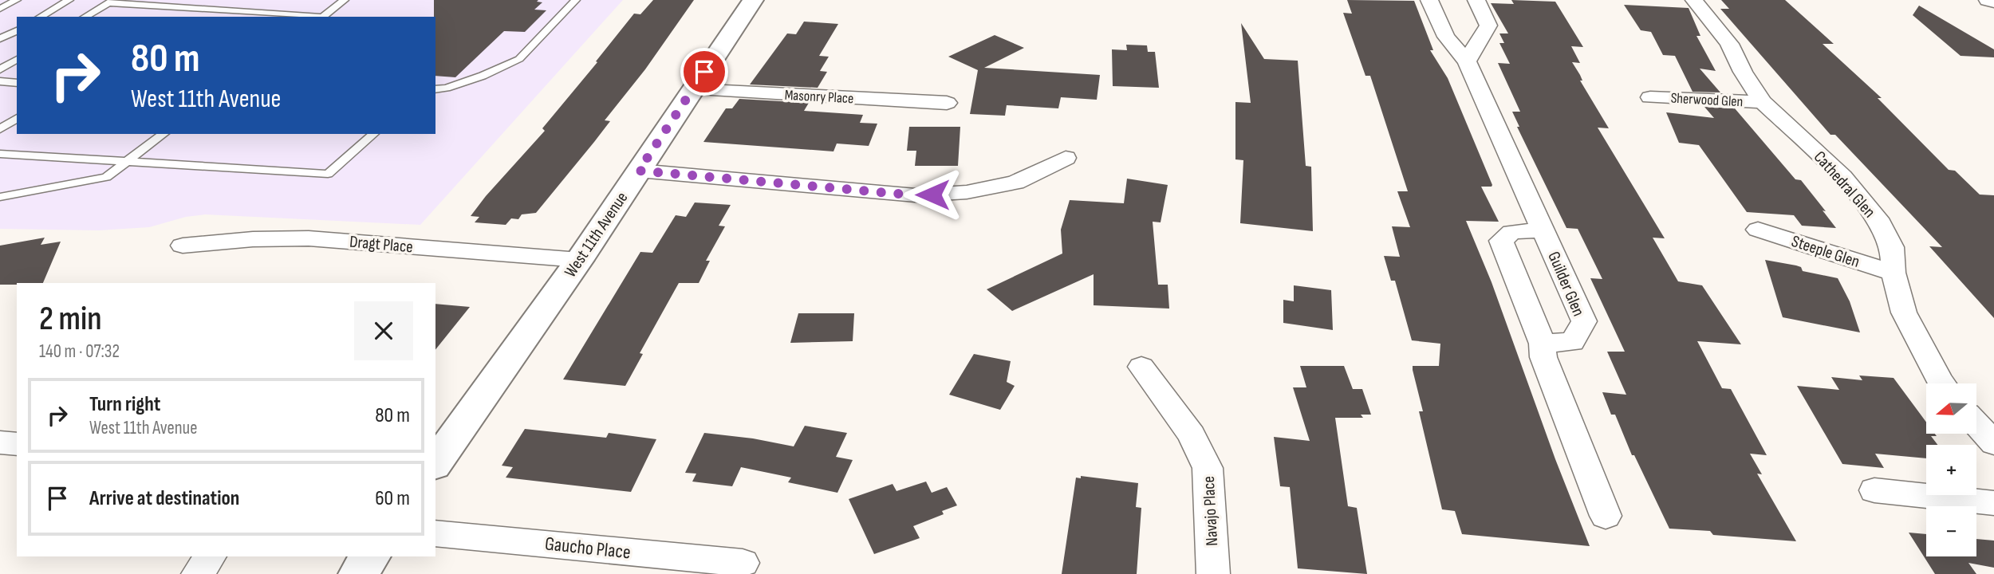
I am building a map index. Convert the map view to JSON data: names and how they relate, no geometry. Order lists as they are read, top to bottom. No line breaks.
{"streets":{"street":["Masonry Place","Sherwood Glen","Cathedral Glen","West 11th Avenue","Dragt Place","Steeple Glen","Guilder Glen","Navajo Place","Gaucho Place"]},"crossings":[["Masonry Place","West 11th Avenue"],["Sherwood Glen","Cathedral Glen"],["Cathedral Glen","Steeple Glen"],["West 11th Avenue","Dragt Place"]],"north":"left","page":{"turn":["80 m","West 11th Avenue"],"heading":["2 min","140 m · 07:32"],"list":[{"name":"Turn right","note":"West 11th Avenue","value":"80 m"},{"name":"Arrive at destination","value":"60 m"}],"map_buttons":["+","−"]}}
